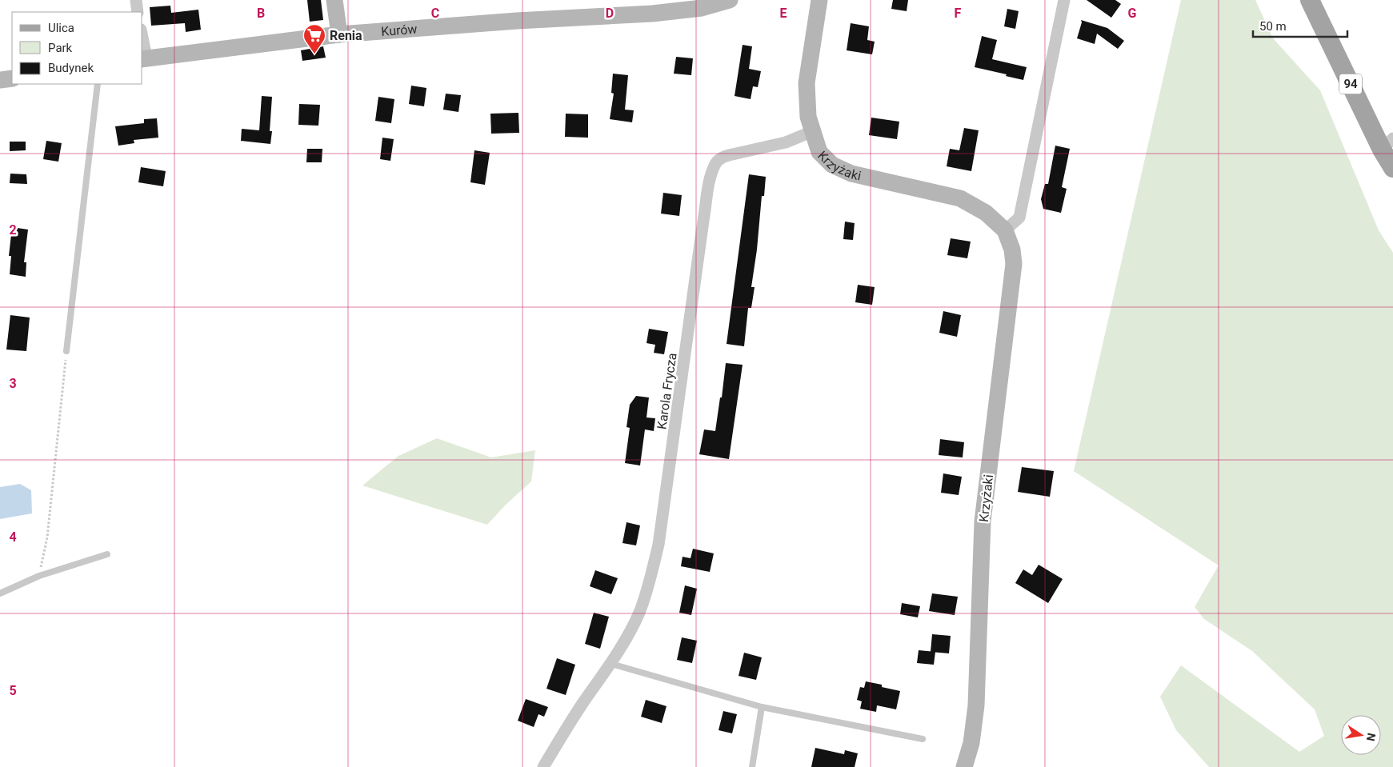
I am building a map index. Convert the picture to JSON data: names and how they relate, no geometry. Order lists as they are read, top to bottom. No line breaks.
{"streets":{"main road":["94"],"street":["Kurów","Krzyżaki","Karola Frycza"]},"crossings":[["Krzyżaki","Karola Frycza"]],"places":{"supermarket":["Renia"]},"legend":["Ulica","Park","Budynek"],"scale_bar":"50 m","north":"right","grid":{"columns":["B","C","D","E","F","G"],"rows":["2","3","4","5"]}}
